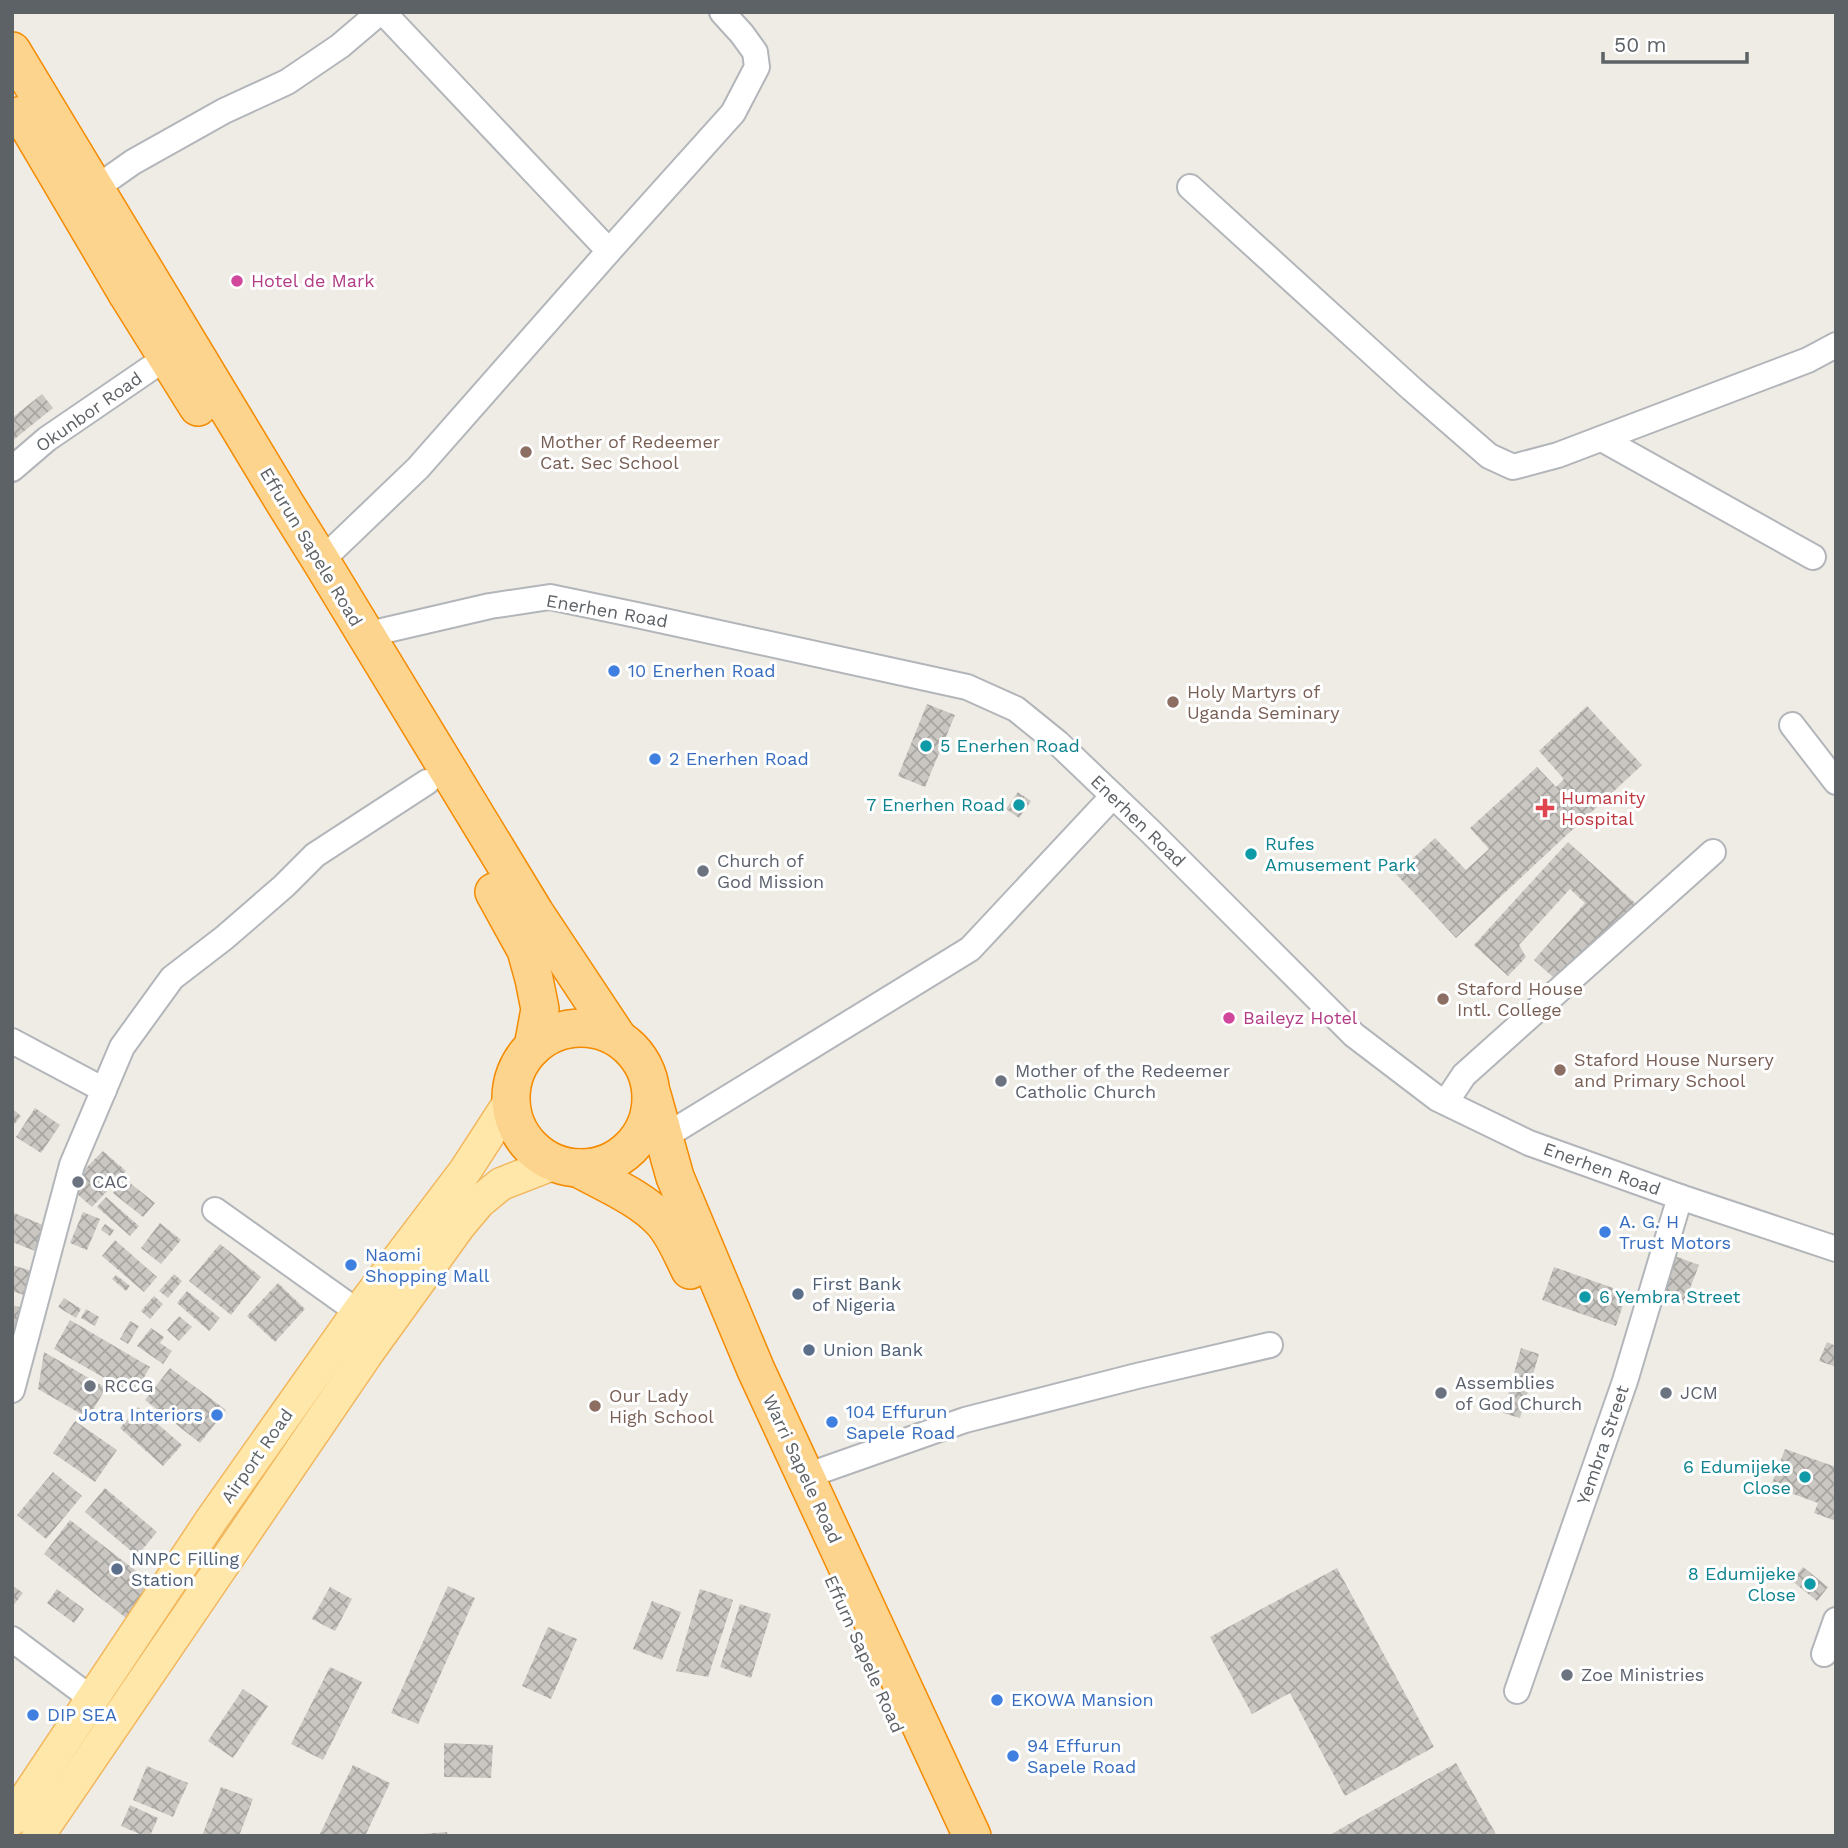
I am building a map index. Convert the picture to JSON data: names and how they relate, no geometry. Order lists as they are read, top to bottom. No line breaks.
{"streets":{"highway":["Effurun Sapele Road","Warri Sapele Road","Effurn Sapele Road"],"main road":["Airport Road"],"street":["Okunbor Road","Enerhen Road","Yembra Street"]},"crossings":[["Okunbor Road","Effurun Sapele Road"],["Effurun Sapele Road","Enerhen Road"],["Effurun Sapele Road","Airport Road"],["Effurun Sapele Road","Warri Sapele Road"],["Effurun Sapele Road","Effurn Sapele Road"],["Enerhen Road","Yembra Street"],["Airport Road","Warri Sapele Road"],["Airport Road","Effurn Sapele Road"],["Warri Sapele Road","Effurn Sapele Road"]],"places":{"other":["Hotel de Mark","Mother of Redeemer Cat. Sec School","10 Enerhen Road","Holy Martyrs of Uganda Seminary","5 Enerhen Road","2 Enerhen Road","7 Enerhen Road","Rufes Amusement Park","Church of God Mission","Staford House Intl. College","Baileyz Hotel","Staford House Nursery and Primary School","Mother of the Redeemer Catholic Church","CAC","A. G. H Trust Motors","Naomi Shopping Mall","First Bank of Nigeria","6 Yembra Street","Union Bank","RCCG","Assemblies of God Church","JCM","Our Lady High School","Jotra Interiors","104 Effurun Sapele Road","6 Edumijeke Close","NNPC Filling Station","8 Edumijeke Close","Zoe Ministries","EKOWA Mansion","DIP SEA","94 Effurun Sapele Road"],"health":["Humanity Hospital"]},"scale_bar":"50 m"}
